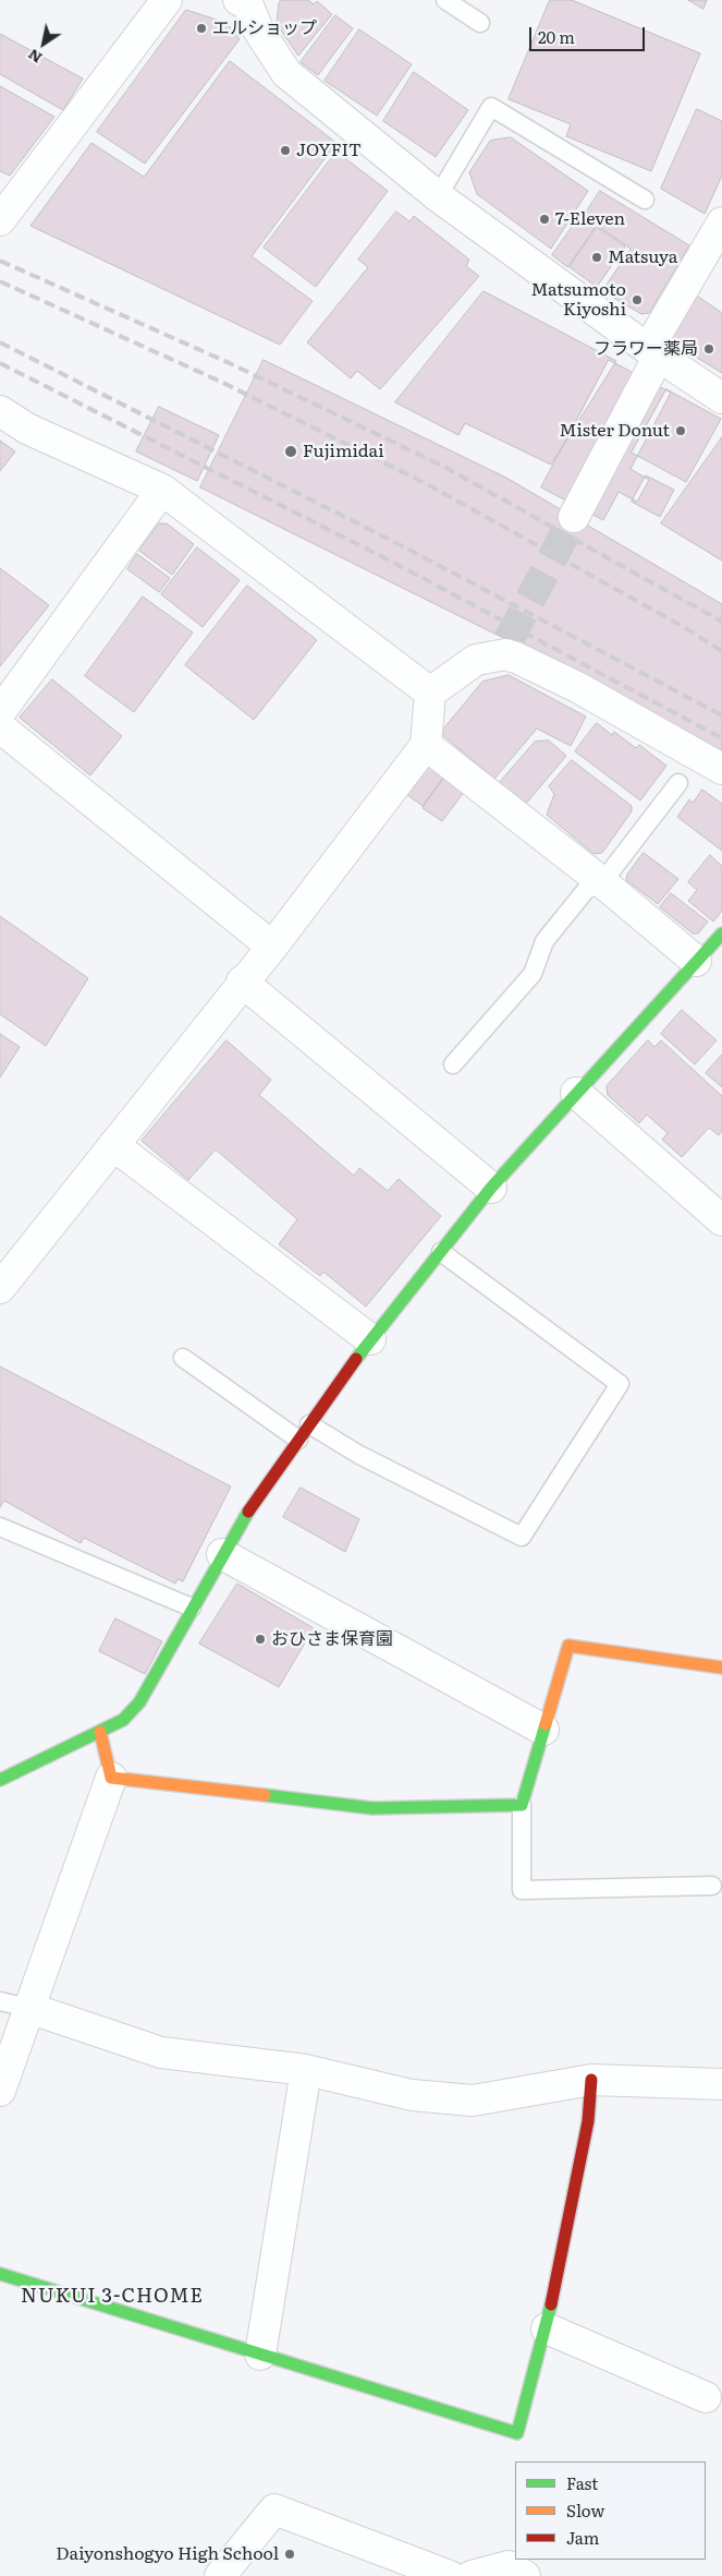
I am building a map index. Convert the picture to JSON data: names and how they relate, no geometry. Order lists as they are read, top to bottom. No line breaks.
{"districts":["NUKUI 3-CHOME"],"places":["エルショップ","JOYFIT","7-Eleven","Matsuya","Matsumoto Kiyoshi","フラワー薬局","Mister Donut","Fujimidai","おひさま保育園","Daiyonshogyo High School"],"legend":["Fast","Slow","Jam"],"scale_bar":"20 m","north":"bottom left"}
